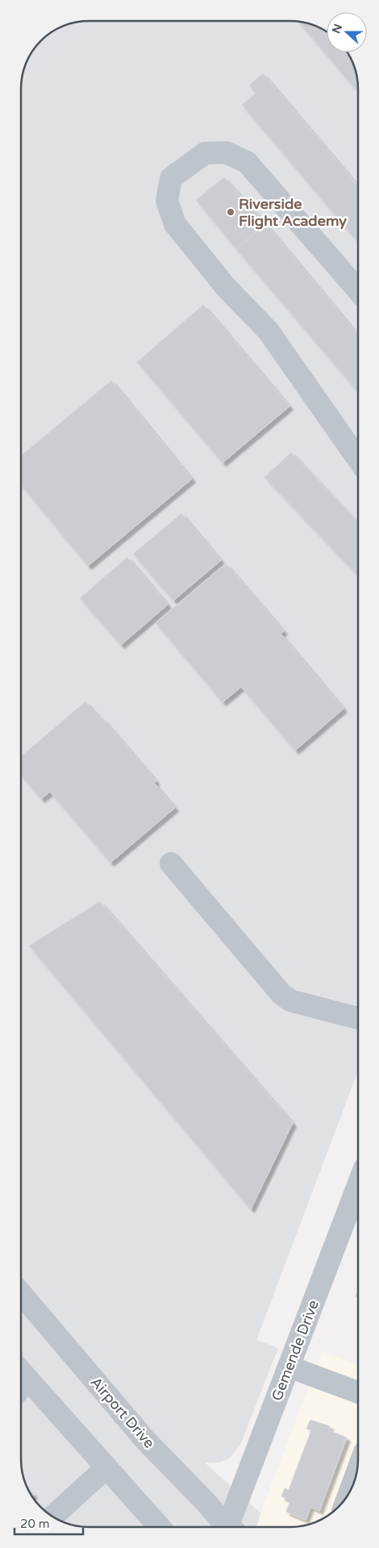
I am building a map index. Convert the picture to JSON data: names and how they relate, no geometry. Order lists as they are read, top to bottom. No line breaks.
{"streets":{"street":["Gemende Drive","Airport Drive"]},"places":["Riverside Flight Academy"],"scale_bar":"20 m","north":"left"}
